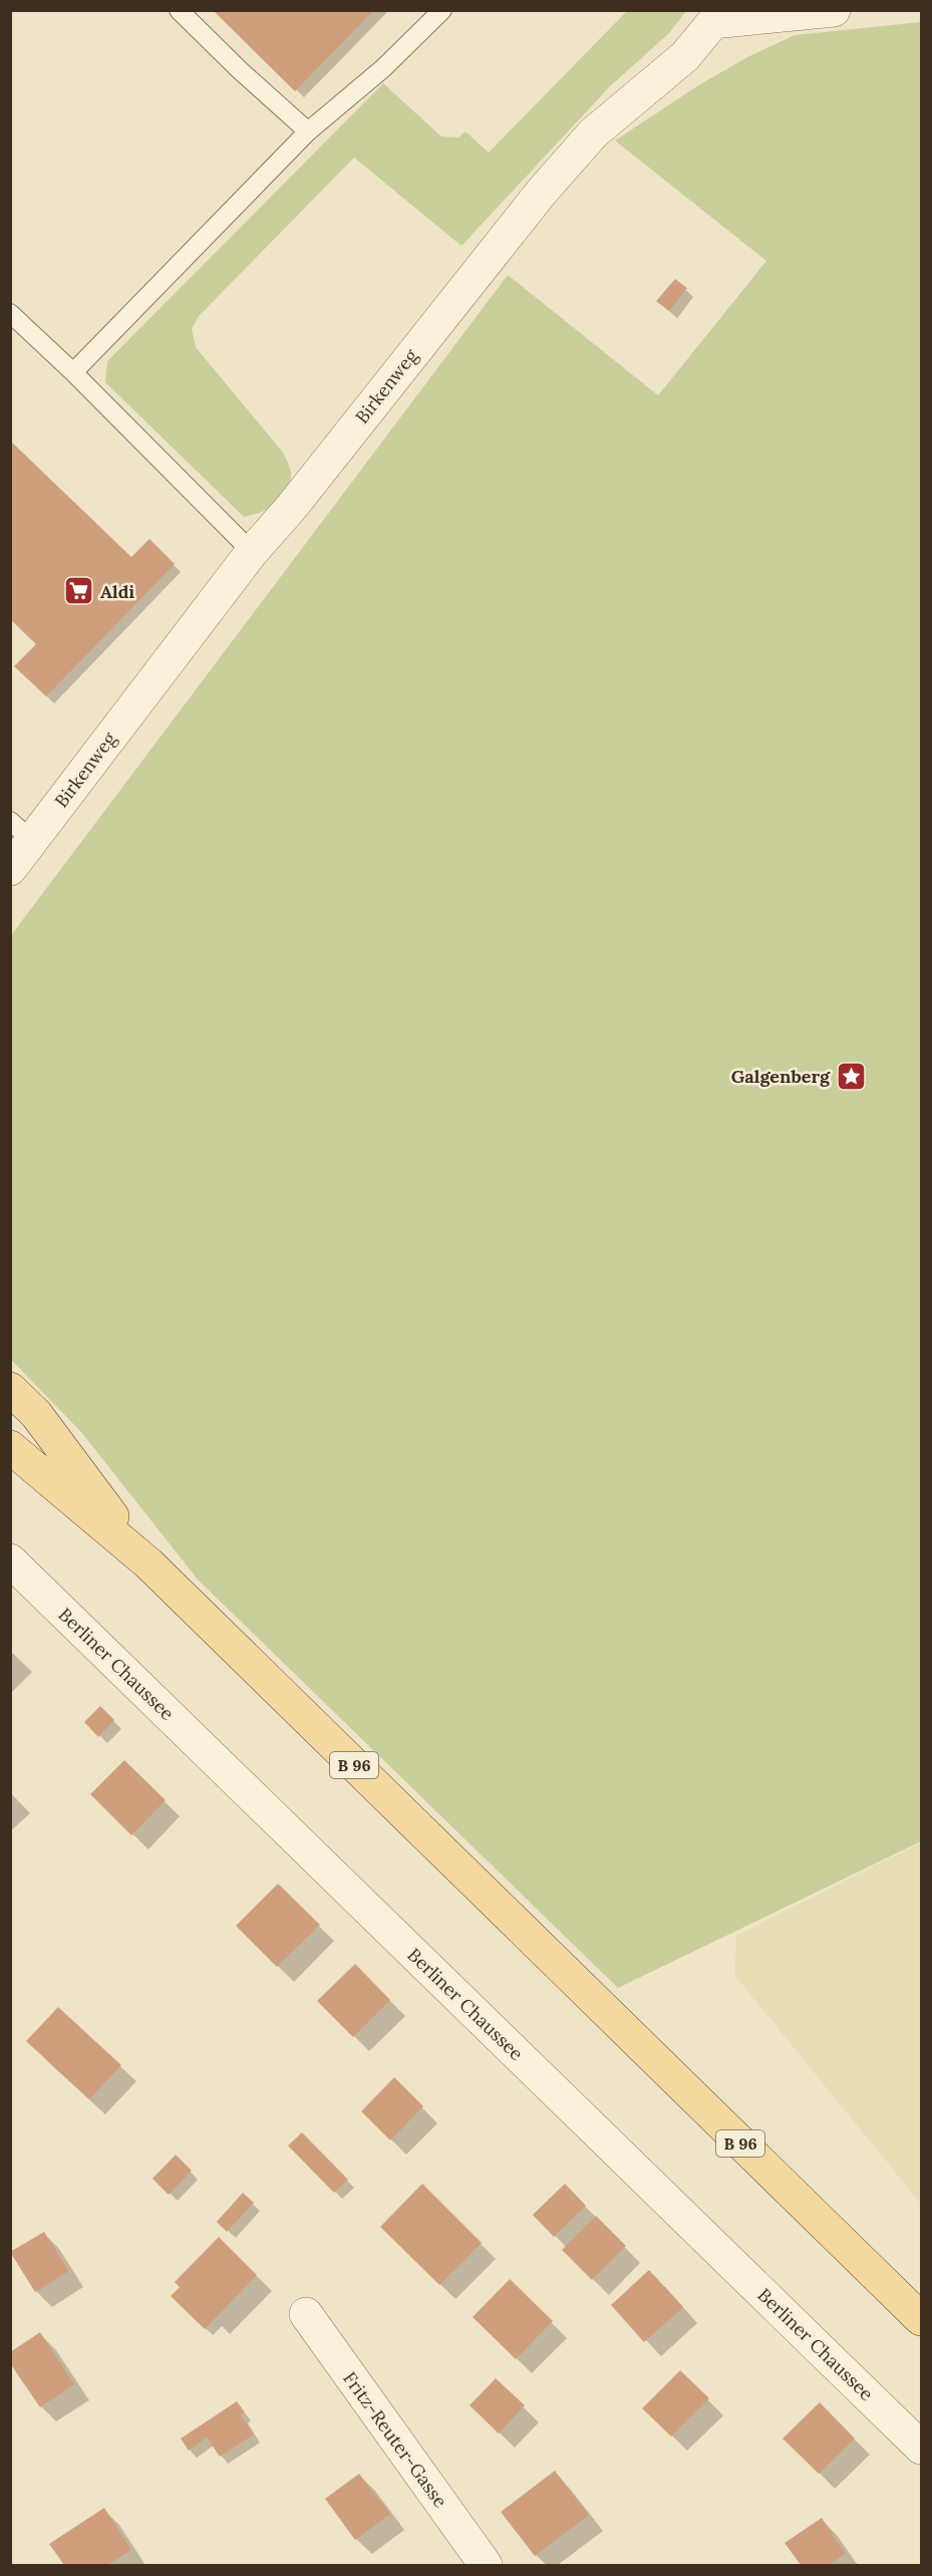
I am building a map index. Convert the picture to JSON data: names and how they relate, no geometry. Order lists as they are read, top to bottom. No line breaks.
{"streets":{"main road":["B 96"],"street":["Birkenweg","Berliner Chaussee","Fritz-Reuter-Gasse"]},"places":{"supermarket":["Aldi"],"place":["Galgenberg"]}}
